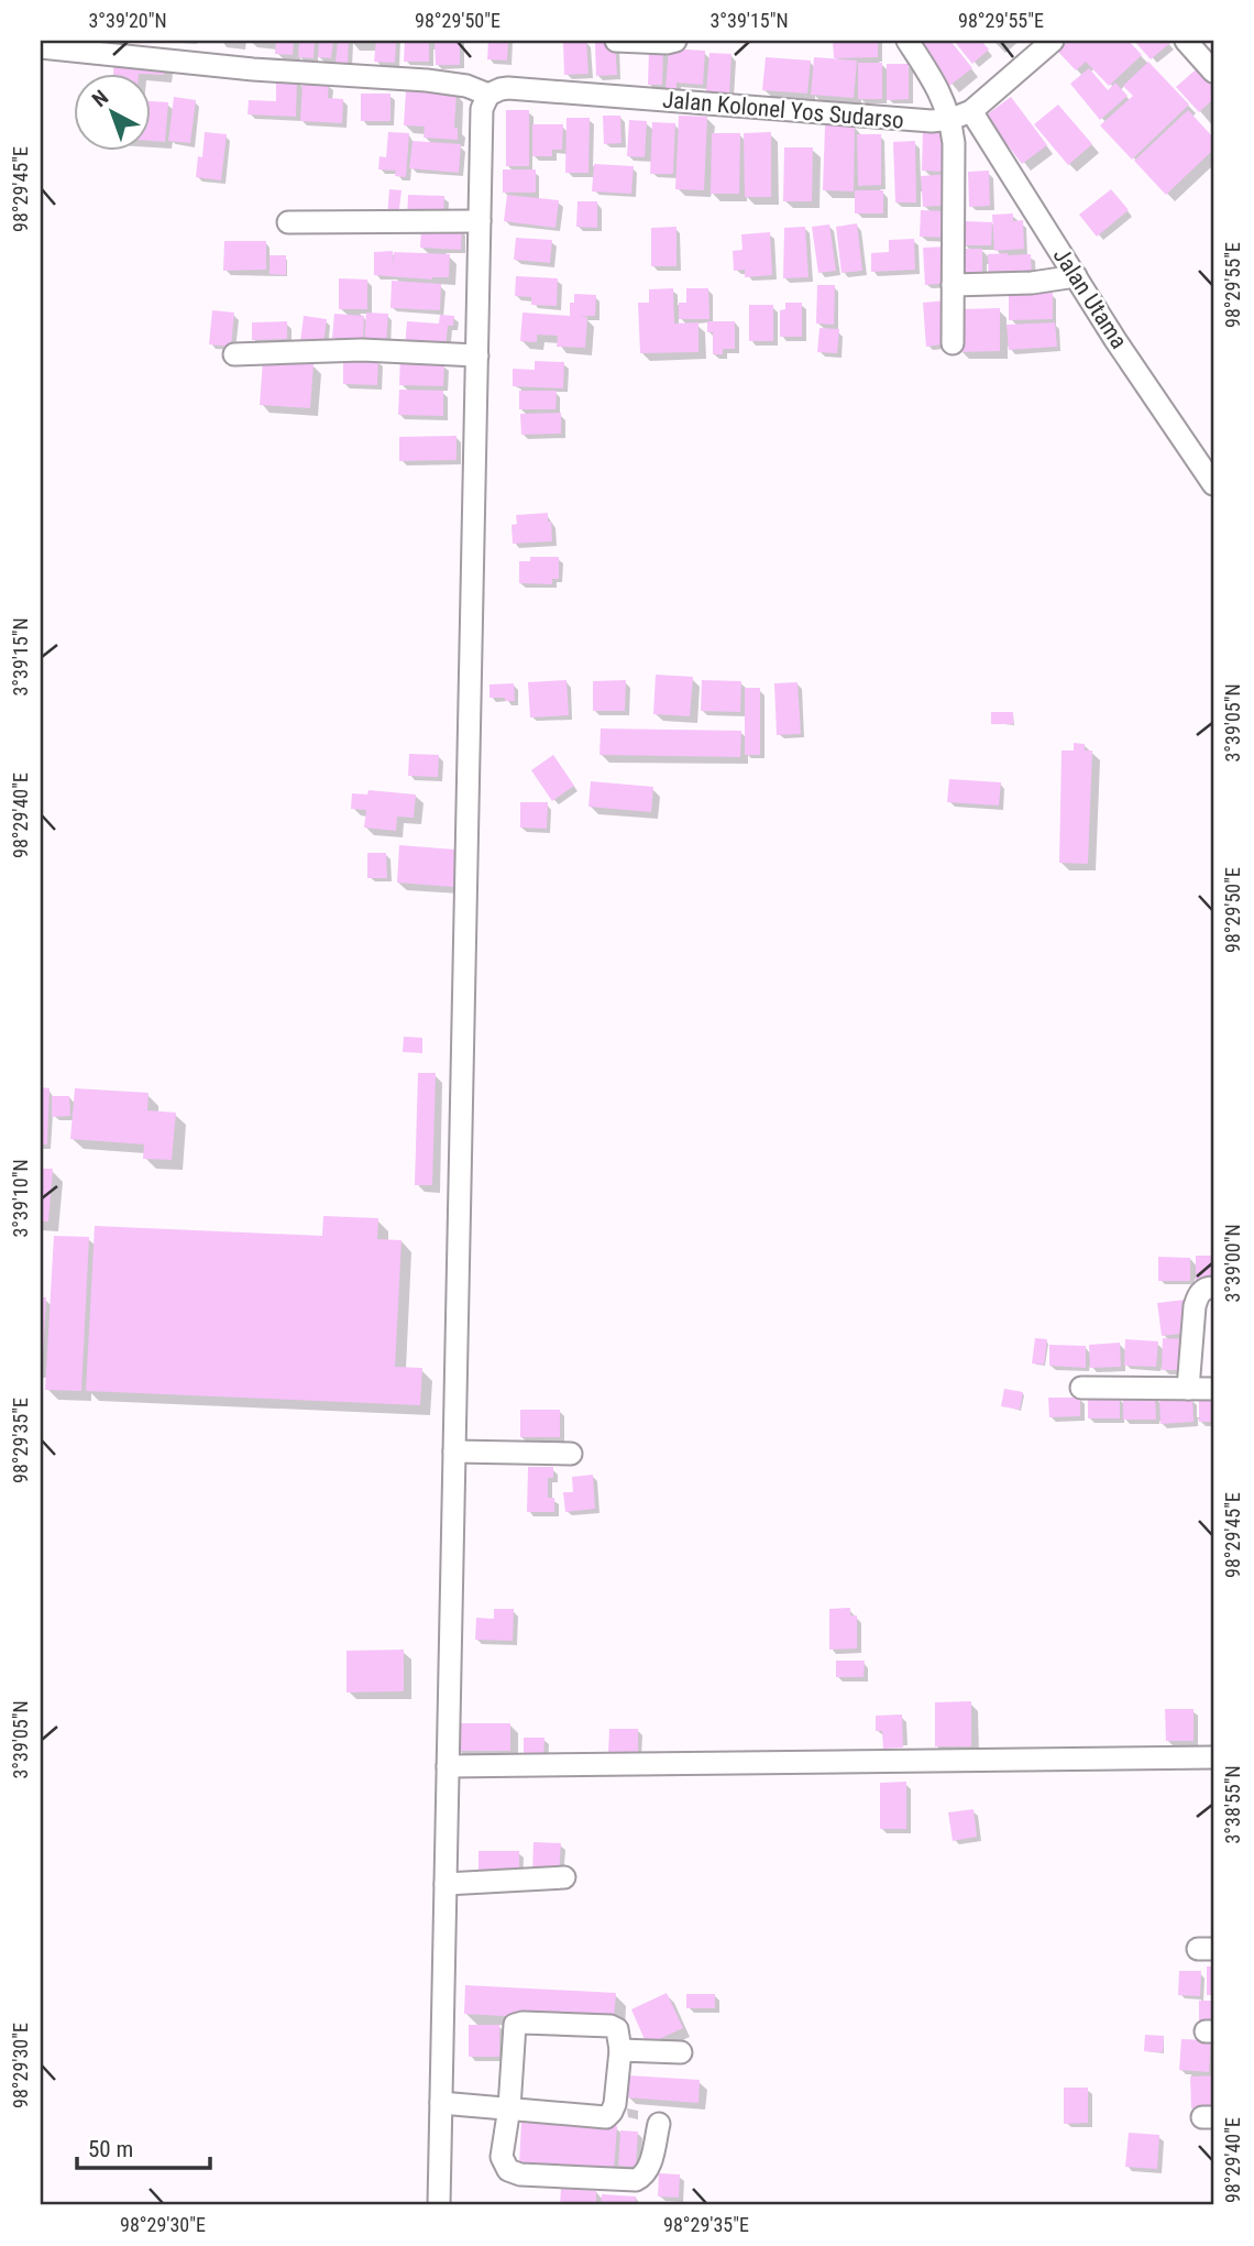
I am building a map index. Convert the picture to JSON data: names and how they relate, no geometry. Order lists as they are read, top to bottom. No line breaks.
{"streets":{"street":["Jalan Kolonel Yos Sudarso","Jalan Utama"]},"crossings":[["Jalan Kolonel Yos Sudarso","Jalan Utama"]],"scale_bar":"50 m","north":"top left","coordinates":["3°39'20\"N","98°29'50\"E","3°39'15\"N","98°29'55\"E","98°29'45\"E","3°39'05\"N","98°29'40\"E","3°39'10\"N","3°39'00\"N","98°29'35\"E","3°38'55\"N","98°29'30\"E"]}
